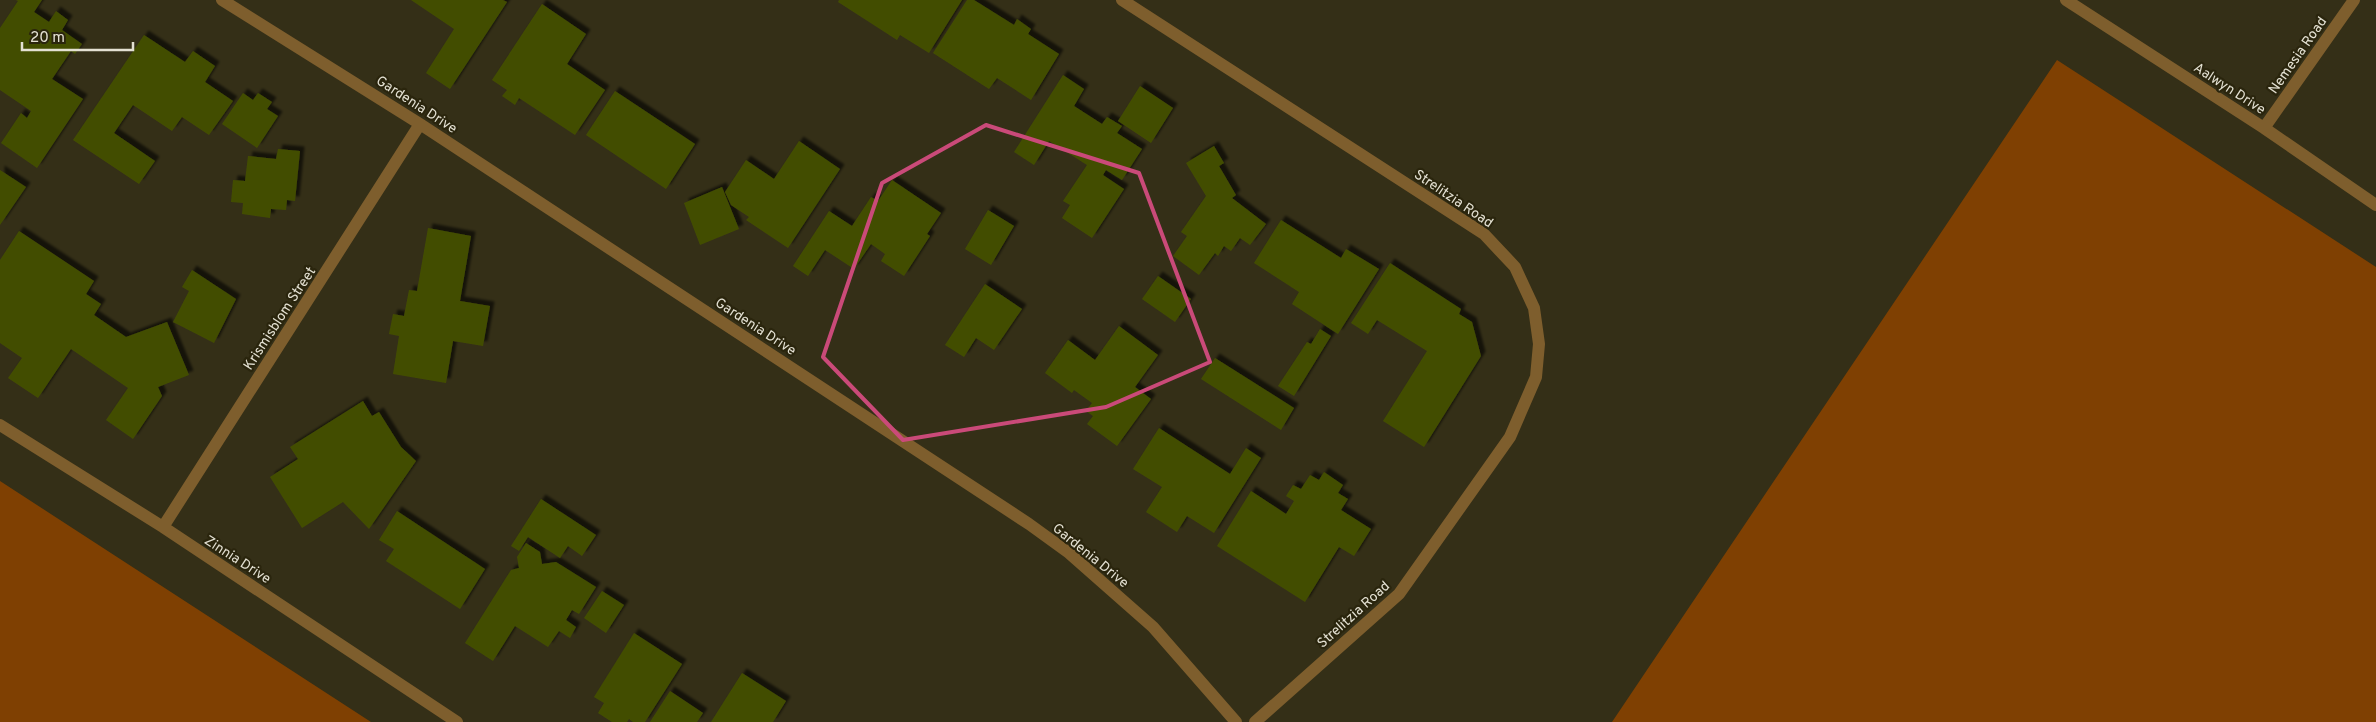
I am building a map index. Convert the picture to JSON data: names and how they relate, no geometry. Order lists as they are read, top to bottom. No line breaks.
{"streets":{"street":["Nemesia Road","Aalwyn Drive","Gardenia Drive","Strelitzia Road","Krismisblom Street","Zinnia Drive"]},"crossings":[["Nemesia Road","Aalwyn Drive"],["Gardenia Drive","Krismisblom Street"],["Krismisblom Street","Zinnia Drive"]],"scale_bar":"20 m"}
